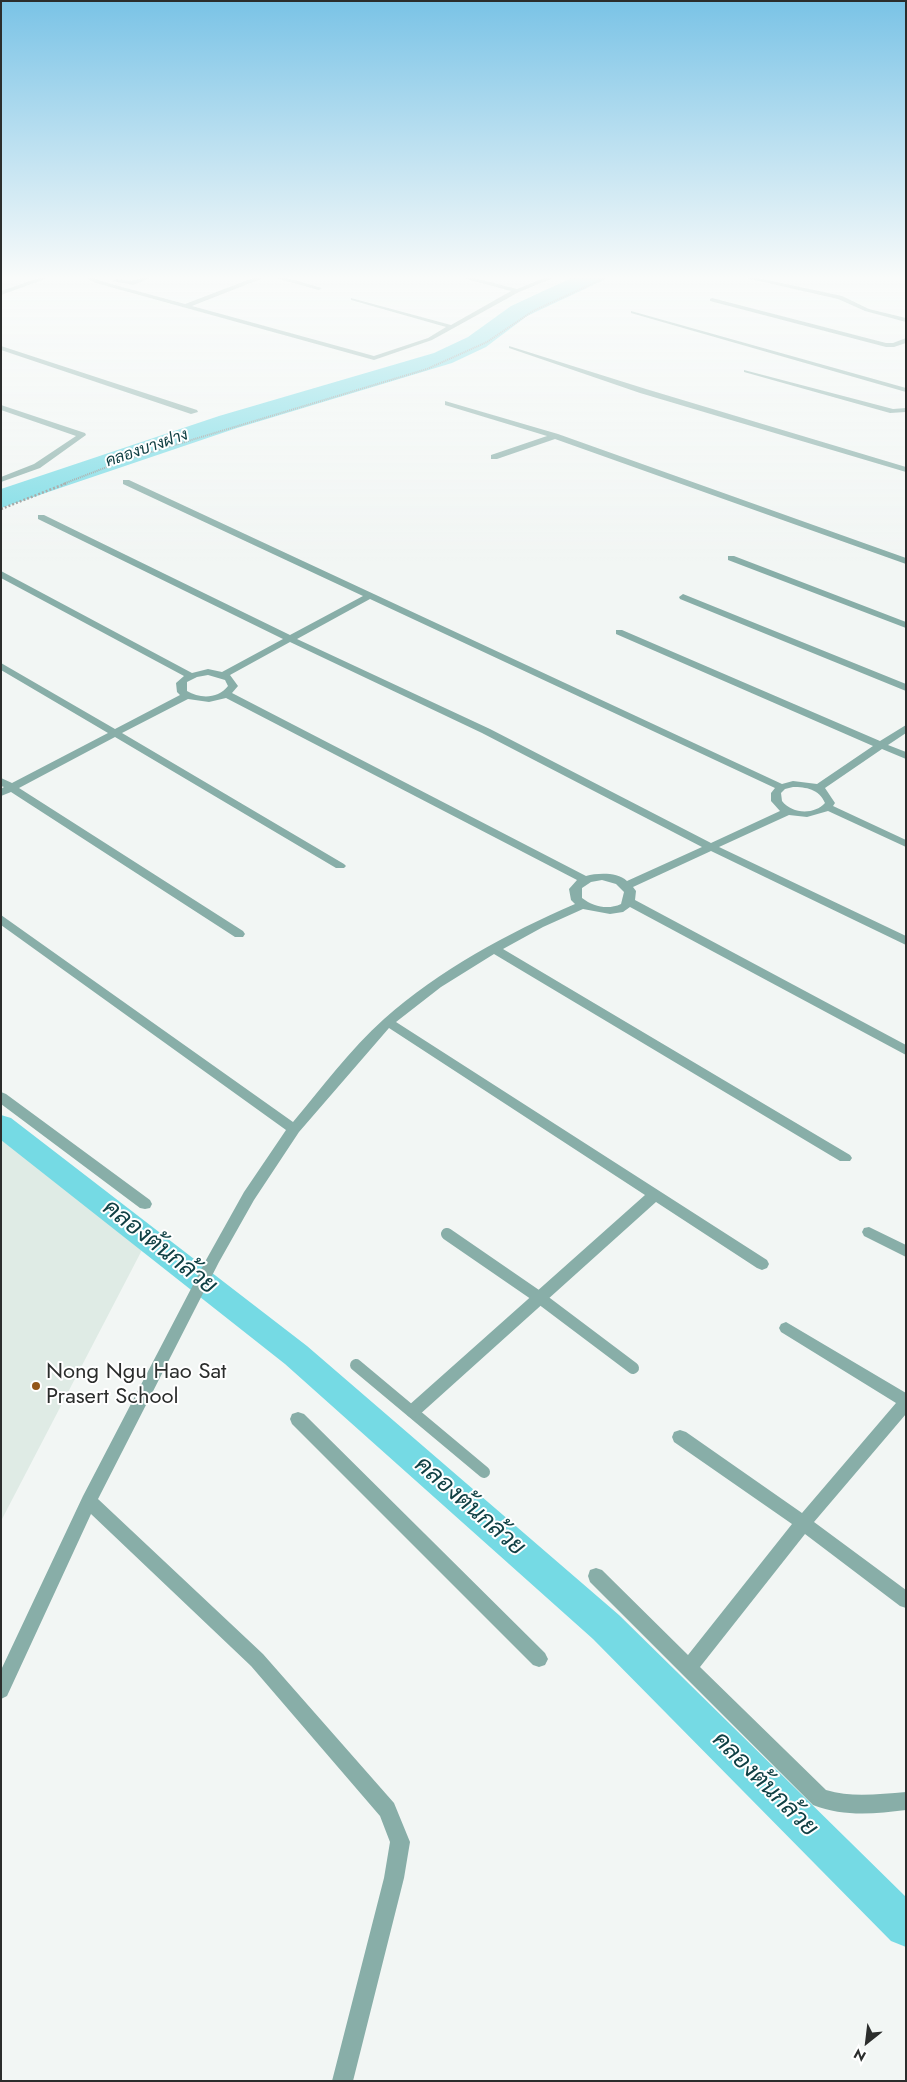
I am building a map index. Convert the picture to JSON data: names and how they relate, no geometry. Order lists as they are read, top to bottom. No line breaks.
{"water":["คลองบางฝาง","คลองต้นกล้วย"],"places":["Nong Ngu Hao Sat Prasert School"],"north":"bottom left"}
